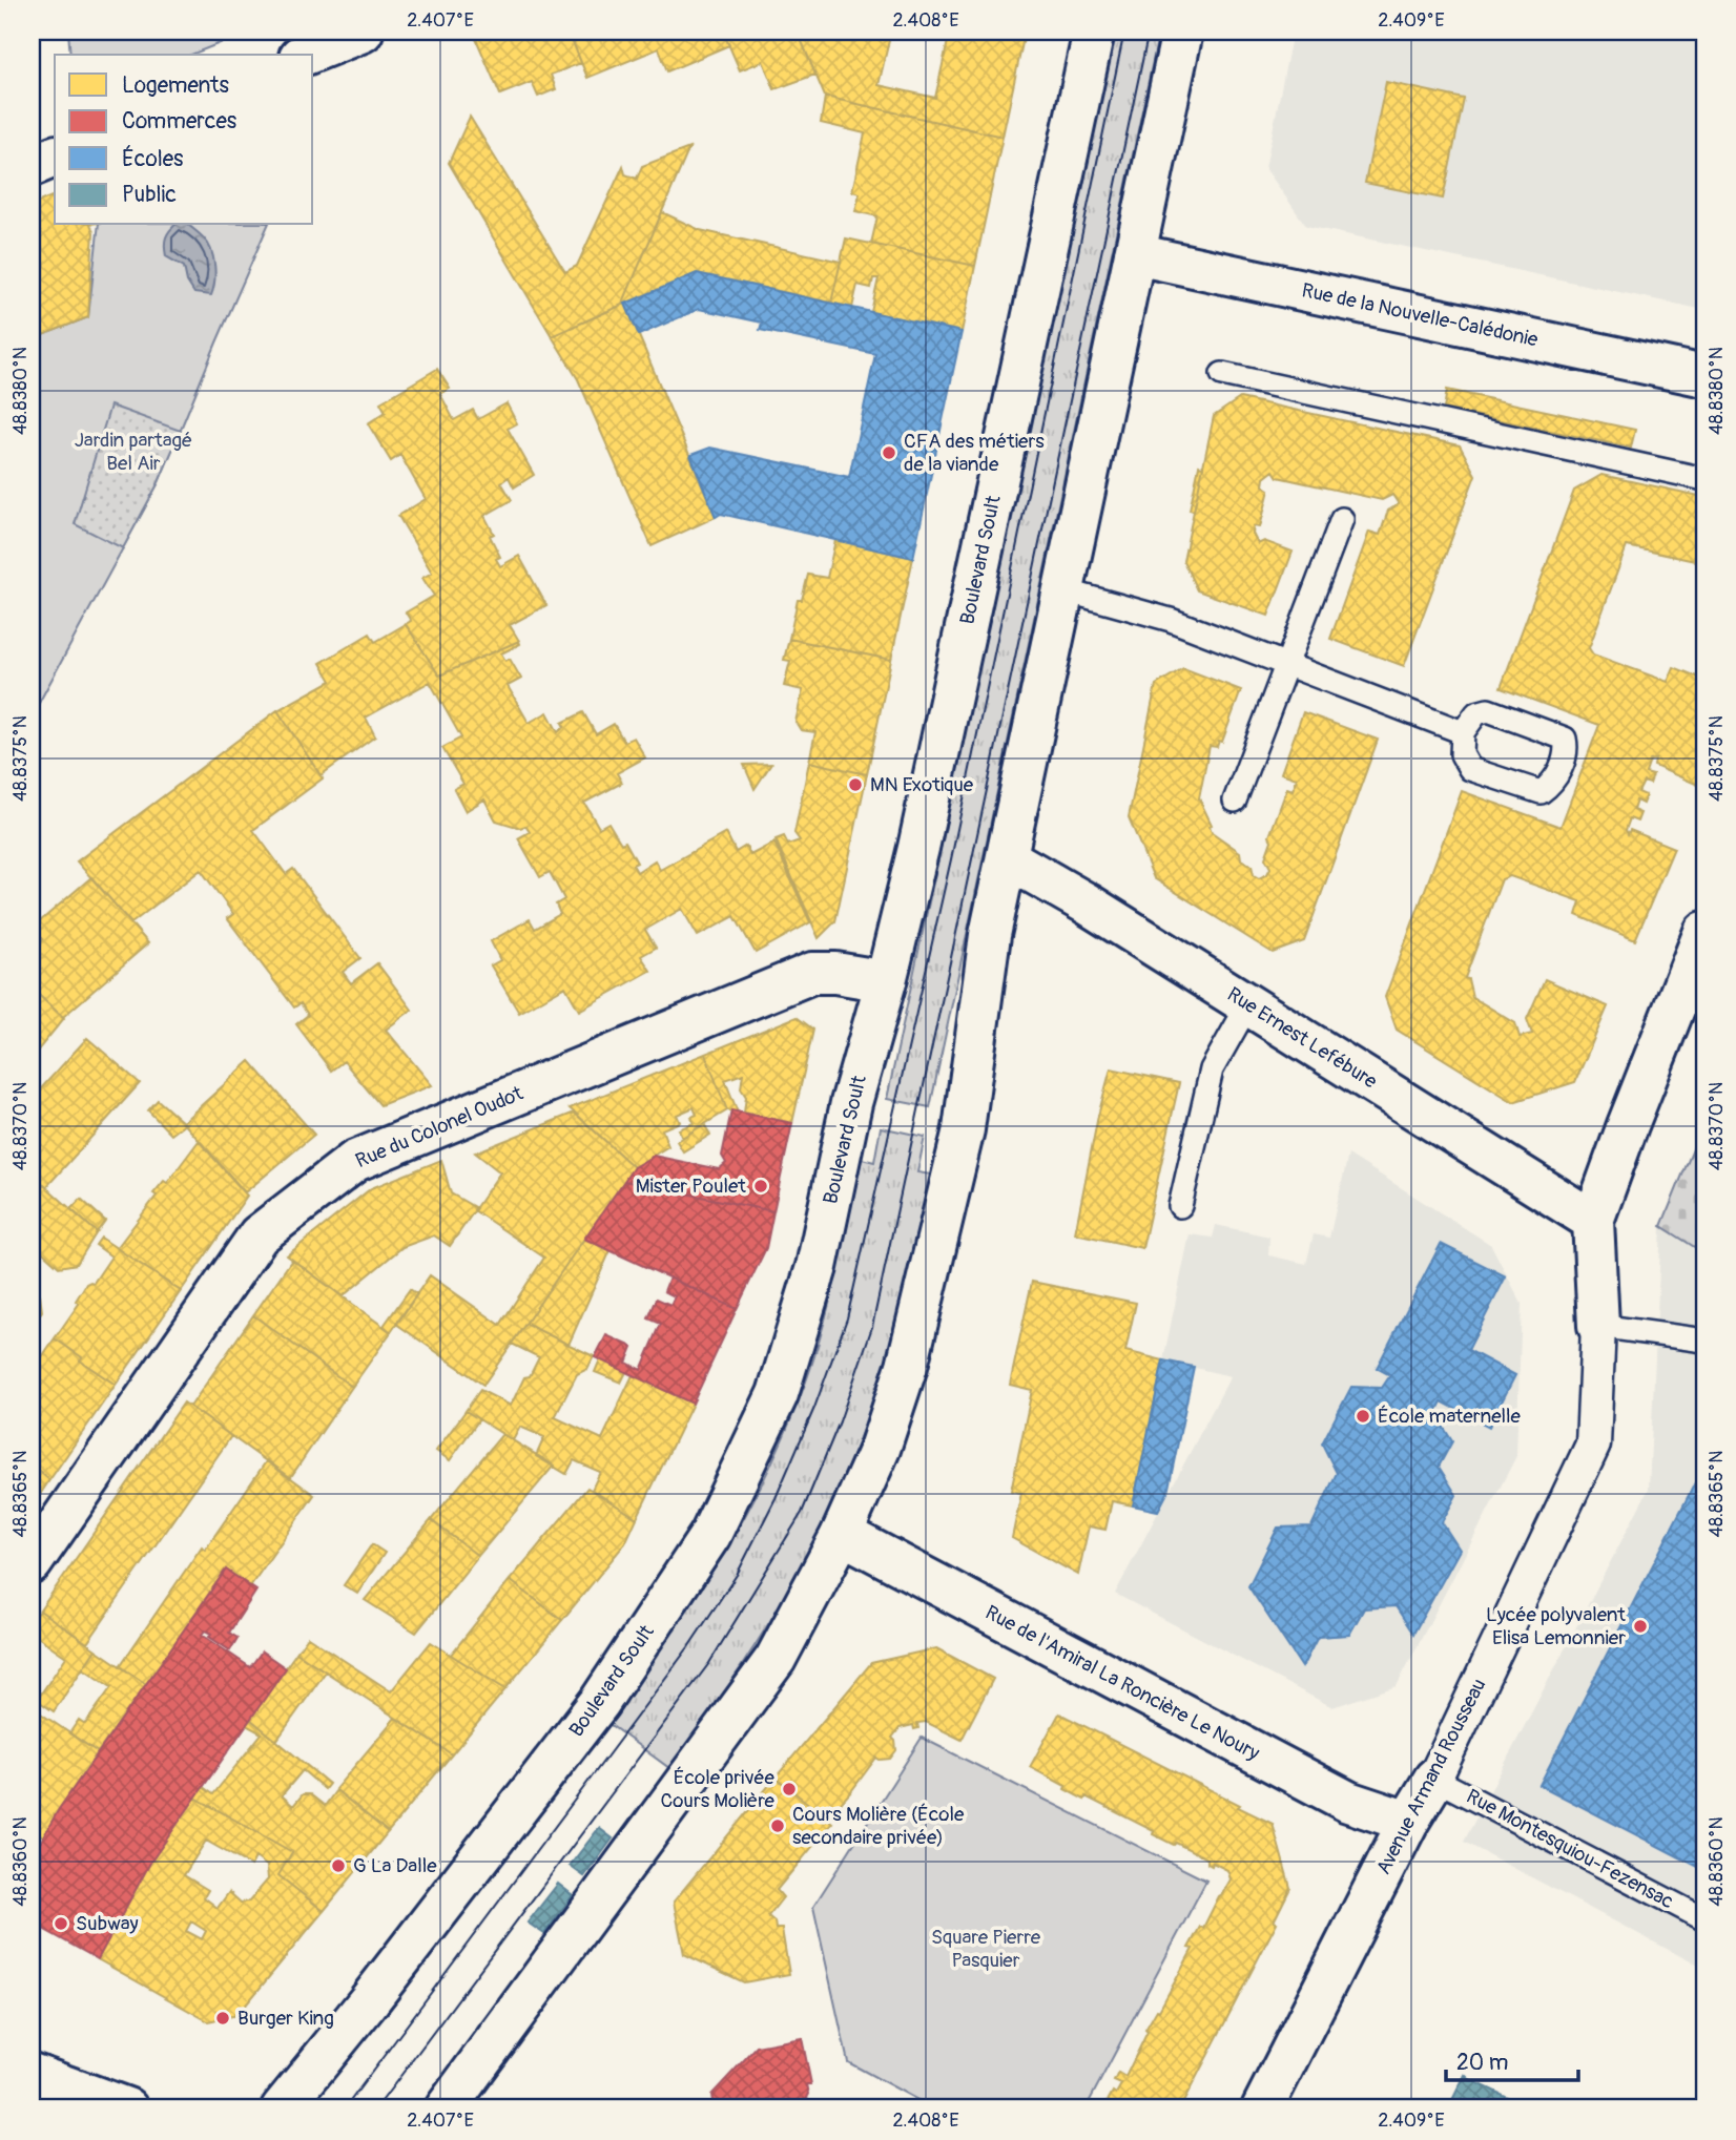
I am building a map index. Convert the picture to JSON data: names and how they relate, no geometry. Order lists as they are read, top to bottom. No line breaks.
{"streets":{"main road":["Rue de la Nouvelle-Calédonie","Boulevard Soult","Rue Ernest Lefébure","Rue du Colonel Oudot","Rue de l'Amiral La Roncière Le Noury","Avenue Armand Rousseau"],"lane":["Rue Montesquiou-Fezensac"]},"crossings":[["Boulevard Soult","Rue du Colonel Oudot"],["Rue Ernest Lefébure","Avenue Armand Rousseau"],["Rue de l'Amiral La Roncière Le Noury","Avenue Armand Rousseau"],["Avenue Armand Rousseau","Rue Montesquiou-Fezensac"]],"parks":["Jardin partagé Bel Air","Square Pierre Pasquier"],"places":["CFA des métiers de la viande","MN Exotique","Mister Poulet","École maternelle","Lycée polyvalent Elisa Lemonnier","École privée Cours Molière","Cours Molière (École secondaire privée)","G La Dalle","Subway","Burger King"],"legend":["Logements","Commerces","Écoles","Public"],"scale_bar":"20 m","coordinates":["2.407°E","2.408°E","2.409°E","48.8380°N","48.8375°N","48.8370°N","48.8365°N","48.8360°N"]}
